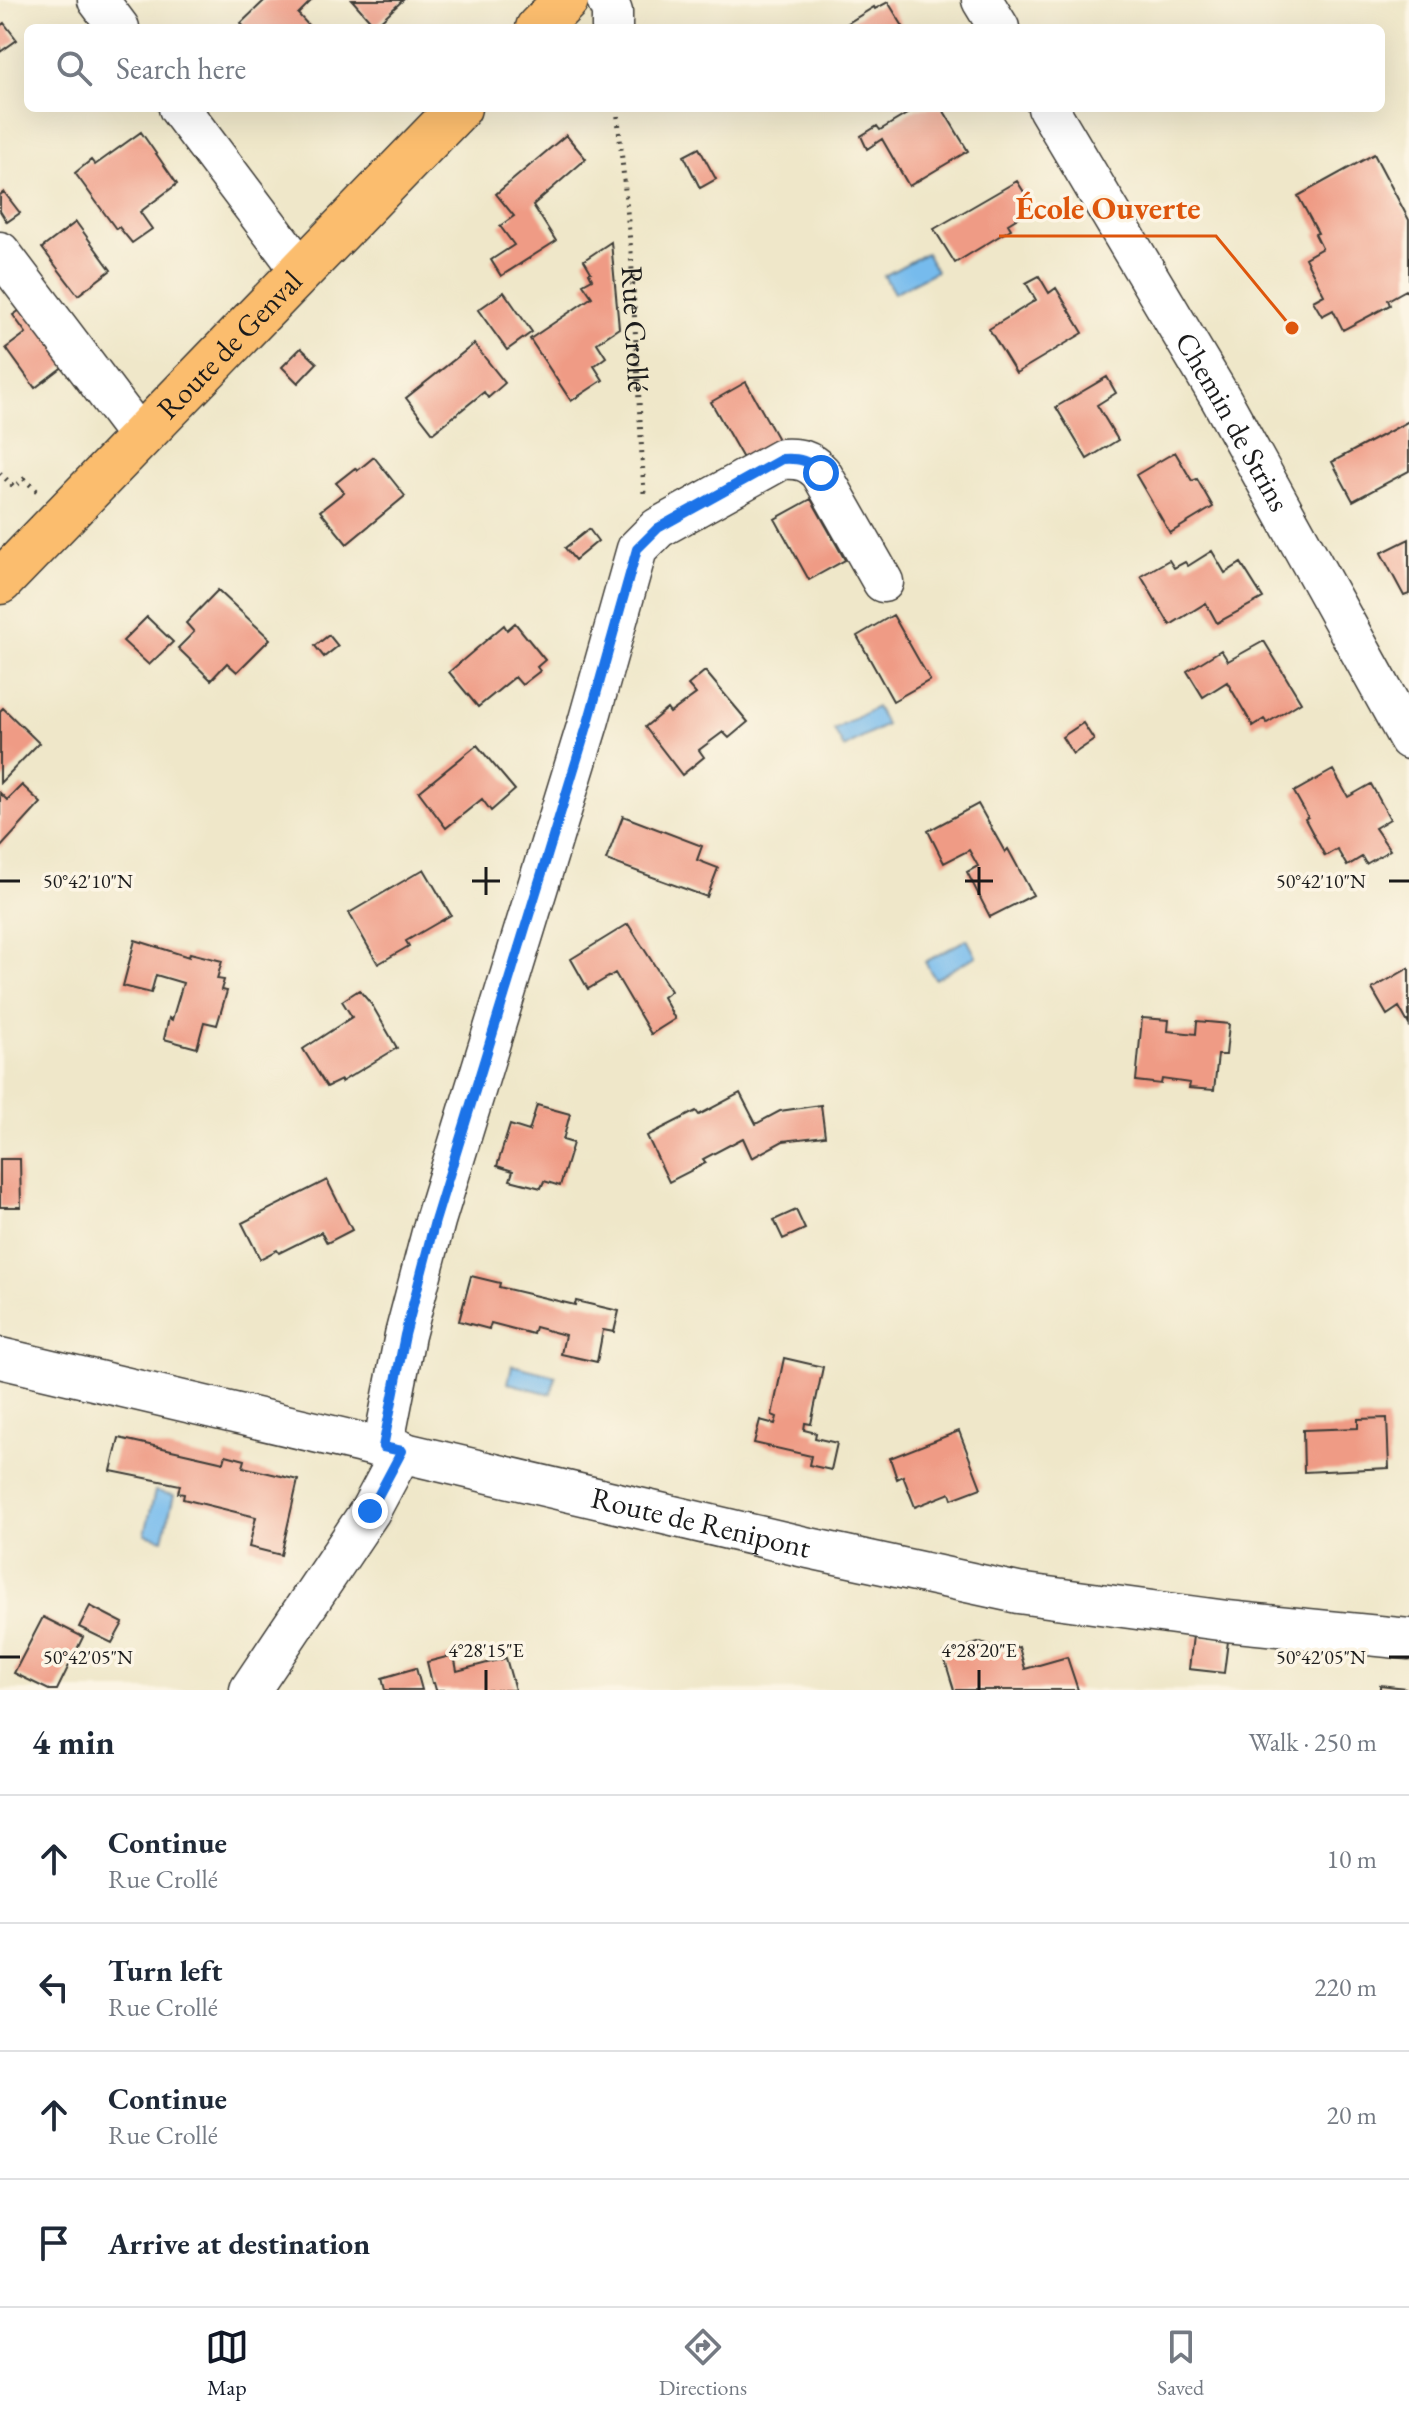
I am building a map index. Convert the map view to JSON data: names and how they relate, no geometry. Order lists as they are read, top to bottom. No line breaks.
{"streets":{"main road":["Route de Genval"],"street":["Chemin de Strins","Route de Renipont"],"path":["Rue Crollé"]},"places":["École Ouverte"],"page":{"search":"Search here","heading":["4 min","Walk · 250 m"],"list":[["Continue","Rue Crollé","10 m"],["Turn left","Rue Crollé","220 m"],["Continue","Rue Crollé","20 m"],"Arrive at destination"],"nav":["Map","Directions","Saved"]},"coordinates":["50°42'10\"N","4°28'15\"E","4°28'20\"E","50°42'05\"N"]}
